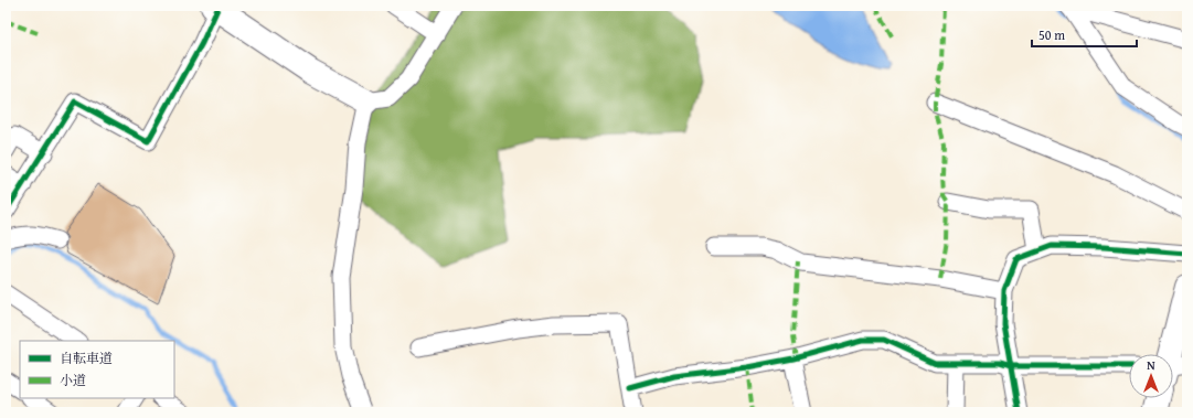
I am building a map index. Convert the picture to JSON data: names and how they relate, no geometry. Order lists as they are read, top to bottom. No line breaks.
{"legend":["自転車道","小道"],"scale_bar":"50 m","north":"top"}
